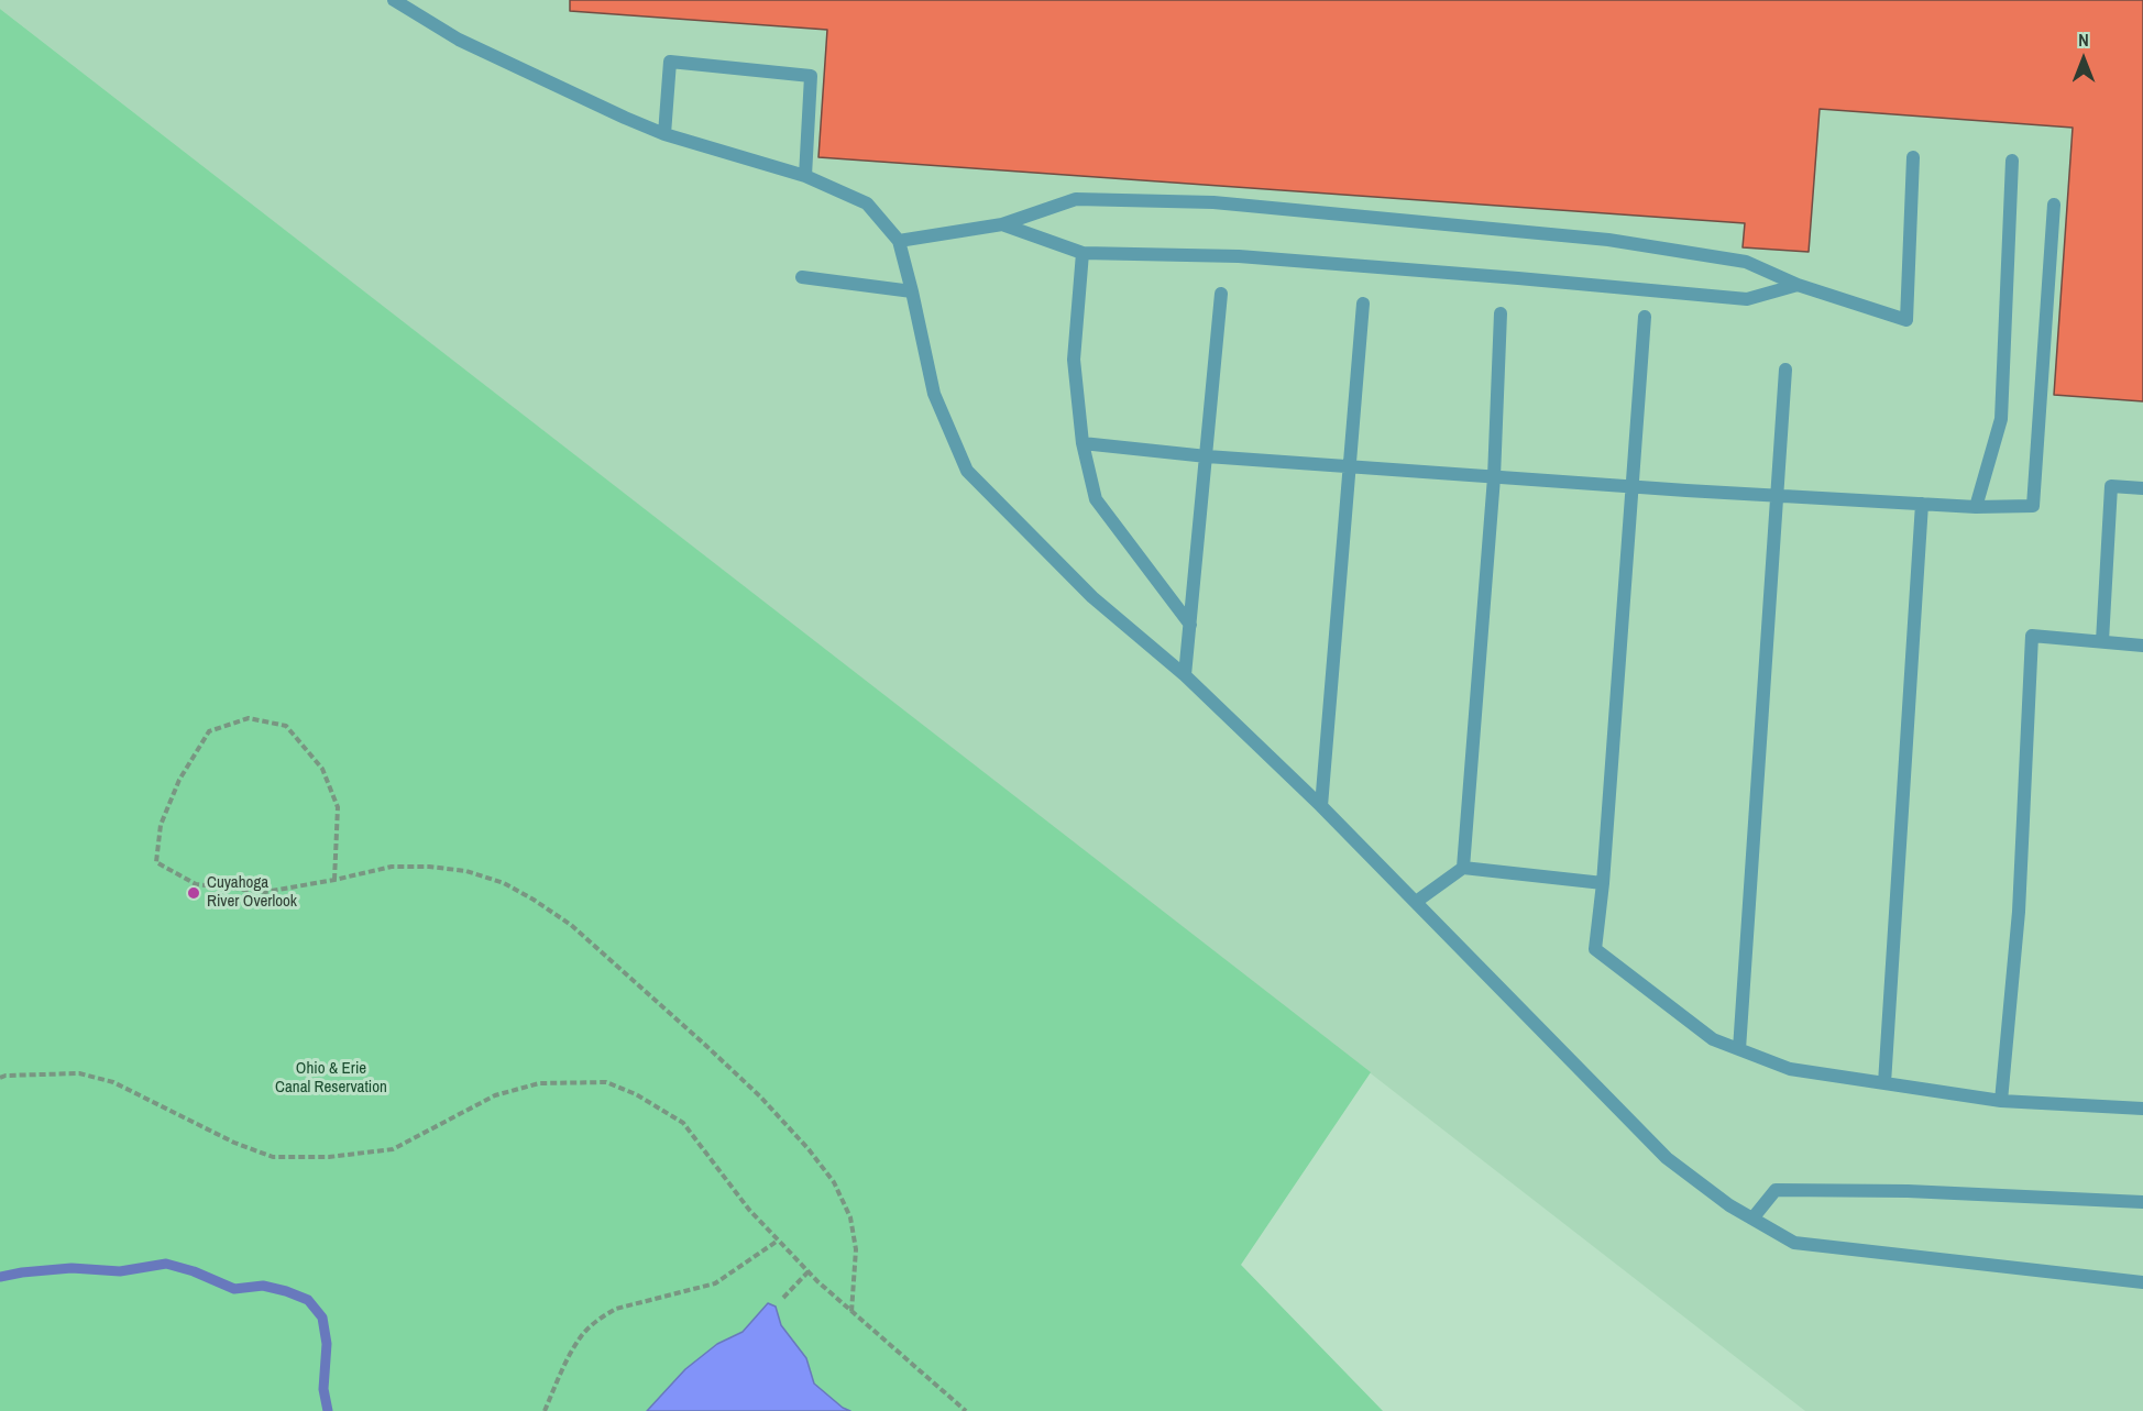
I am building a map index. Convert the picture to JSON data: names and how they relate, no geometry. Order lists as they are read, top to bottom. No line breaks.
{"parks":["Ohio & Erie Canal Reservation"],"places":["Cuyahoga River Overlook"],"north":"top"}
